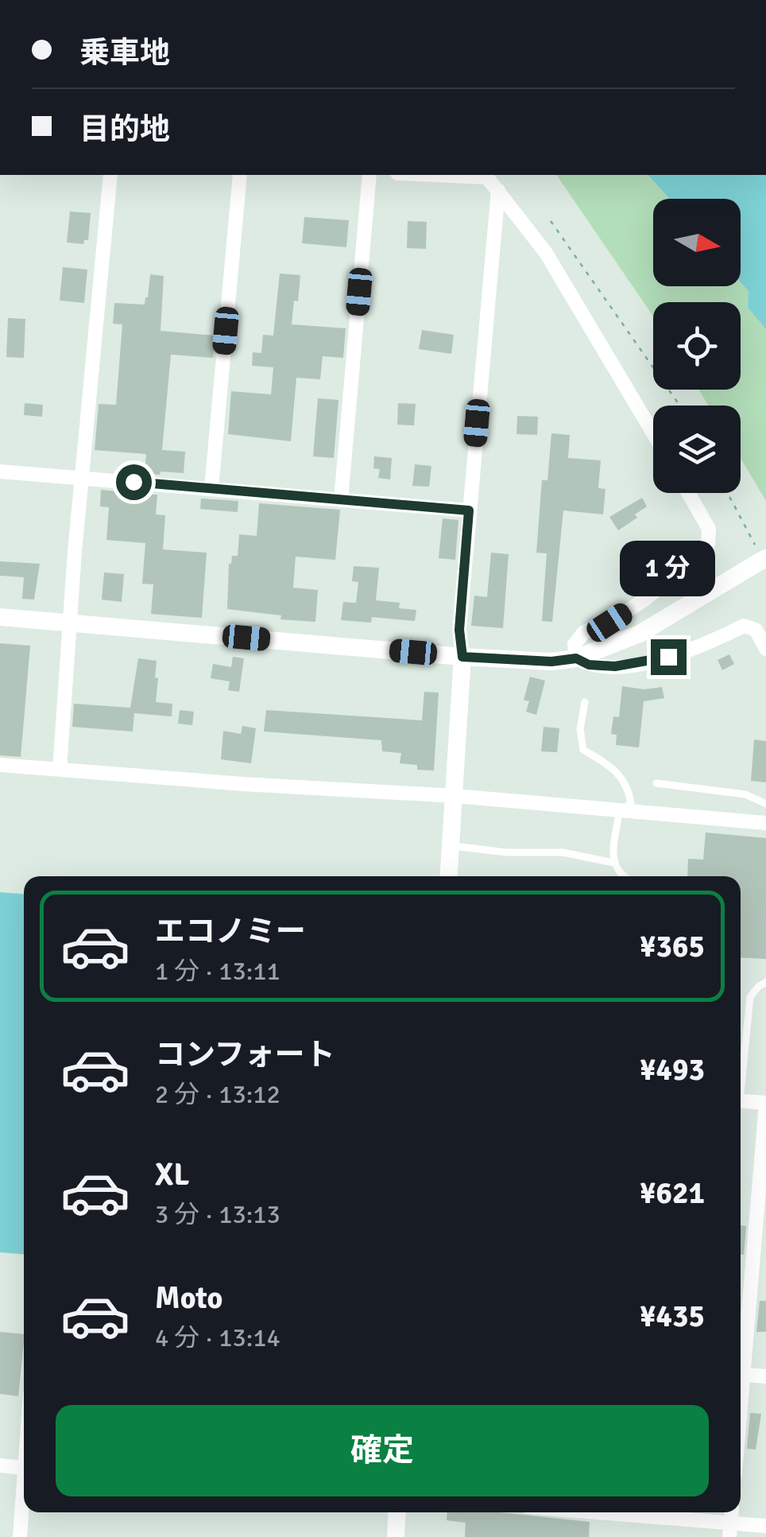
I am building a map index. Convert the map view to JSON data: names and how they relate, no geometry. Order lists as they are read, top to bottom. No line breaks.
{"north":"right","page":{"banner":["乗車地","目的地"],"bubble":"1 分","list":[{"name":"エコノミー","note":"1 分 · 13:11","value":"¥365"},{"name":"コンフォート","note":"2 分 · 13:12","value":"¥493"},{"name":"XL","note":"3 分 · 13:13","value":"¥621"},{"name":"Moto","note":"4 分 · 13:14","value":"¥435"}],"buttons":"確定"}}
